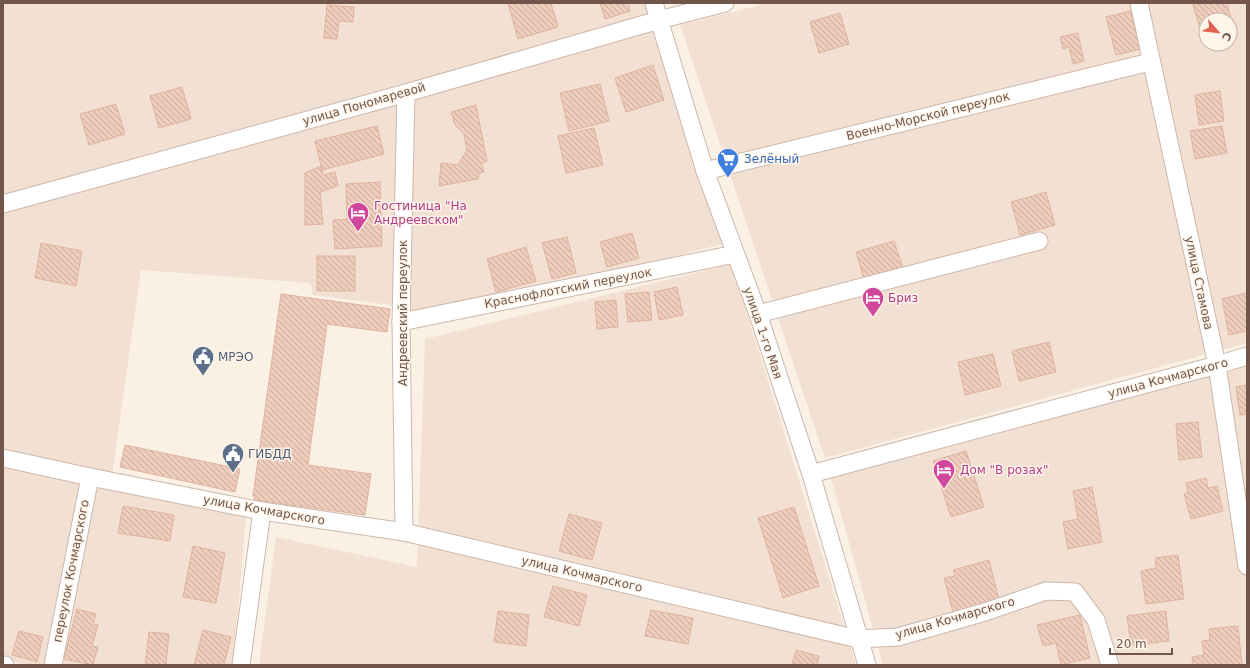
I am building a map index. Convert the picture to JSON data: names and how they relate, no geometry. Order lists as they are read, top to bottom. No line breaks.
{"streets":{"street":["улица Пономаревой","Военно-Морской переулок","улица Стамова","Краснофлотский переулок","Андреевский переулок","улица 1-го Мая","улица Кочмарского","переулок Кочмарского"]},"crossings":[["улица Пономаревой","Андреевский переулок"],["улица Пономаревой","улица 1-го Мая"],["Военно-Морской переулок","улица Стамова"],["Военно-Морской переулок","улица 1-го Мая"],["улица Стамова","улица Кочмарского"],["Краснофлотский переулок","Андреевский переулок"],["Краснофлотский переулок","улица 1-го Мая"],["Андреевский переулок","улица Кочмарского"],["улица 1-го Мая","улица Кочмарского"],["улица Кочмарского","переулок Кочмарского"]],"places":{"supermarket":["Зелёный"],"hotel":["Гостиница \"На Андреевском\"","Бриз","Дом \"В розах\""],"public building":["МРЭО","ГИБДД"]},"scale_bar":"20 m","north":"bottom right"}
